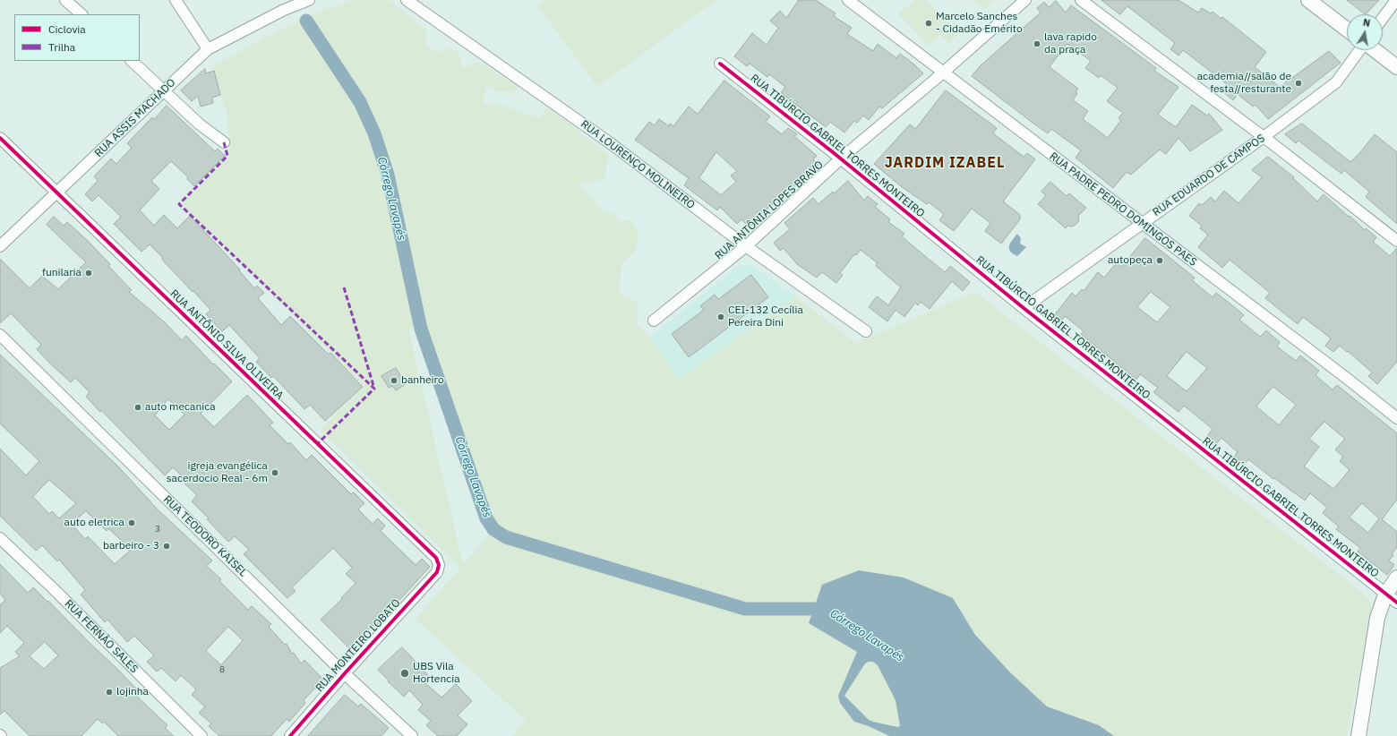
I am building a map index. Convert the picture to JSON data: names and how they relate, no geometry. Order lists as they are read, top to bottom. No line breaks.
{"streets":{"street":["RUA ASSIS MACHADO","RUA TIBÚRCIO GABRIEL TORRES MONTEIRO","RUA LOURENÇO MOLINEIRO","RUA EDUARDO DE CAMPOS","RUA PADRE PEDRO DOMINGOS PAES","RUA ANTÔNIA LOPES BRAVO","RUA ANTÔNIO SILVA OLIVEIRA","RUA TEODORO KAISEL","RUA FERNÃO SALES","RUA MONTEIRO LOBATO"]},"crossings":[["RUA ASSIS MACHADO","RUA ANTÔNIO SILVA OLIVEIRA"],["RUA TIBÚRCIO GABRIEL TORRES MONTEIRO","RUA EDUARDO DE CAMPOS"],["RUA TIBÚRCIO GABRIEL TORRES MONTEIRO","RUA ANTÔNIA LOPES BRAVO"],["RUA LOURENÇO MOLINEIRO","RUA ANTÔNIA LOPES BRAVO"],["RUA EDUARDO DE CAMPOS","RUA PADRE PEDRO DOMINGOS PAES"],["RUA PADRE PEDRO DOMINGOS PAES","RUA ANTÔNIA LOPES BRAVO"],["RUA ANTÔNIO SILVA OLIVEIRA","RUA MONTEIRO LOBATO"],["RUA TEODORO KAISEL","RUA MONTEIRO LOBATO"]],"districts":["JARDIM IZABEL"],"water":["Córrego Lavapés"],"places":["Marcelo Sanches - Cidadão Emérito","lava rapido da praça","academia//salão de festa//resturante","autopeça","funilaria","CEI-132 Cecília Pereira Dini","banheiro","auto mecanica","igreja evangélica sacerdocio Real - 6m","auto eletrica","barbeiro - 3","UBS Vila Hortencia","lojinha"],"house_numbers":["3","8"],"legend":["Ciclovia","Trilha"],"north":"top"}
